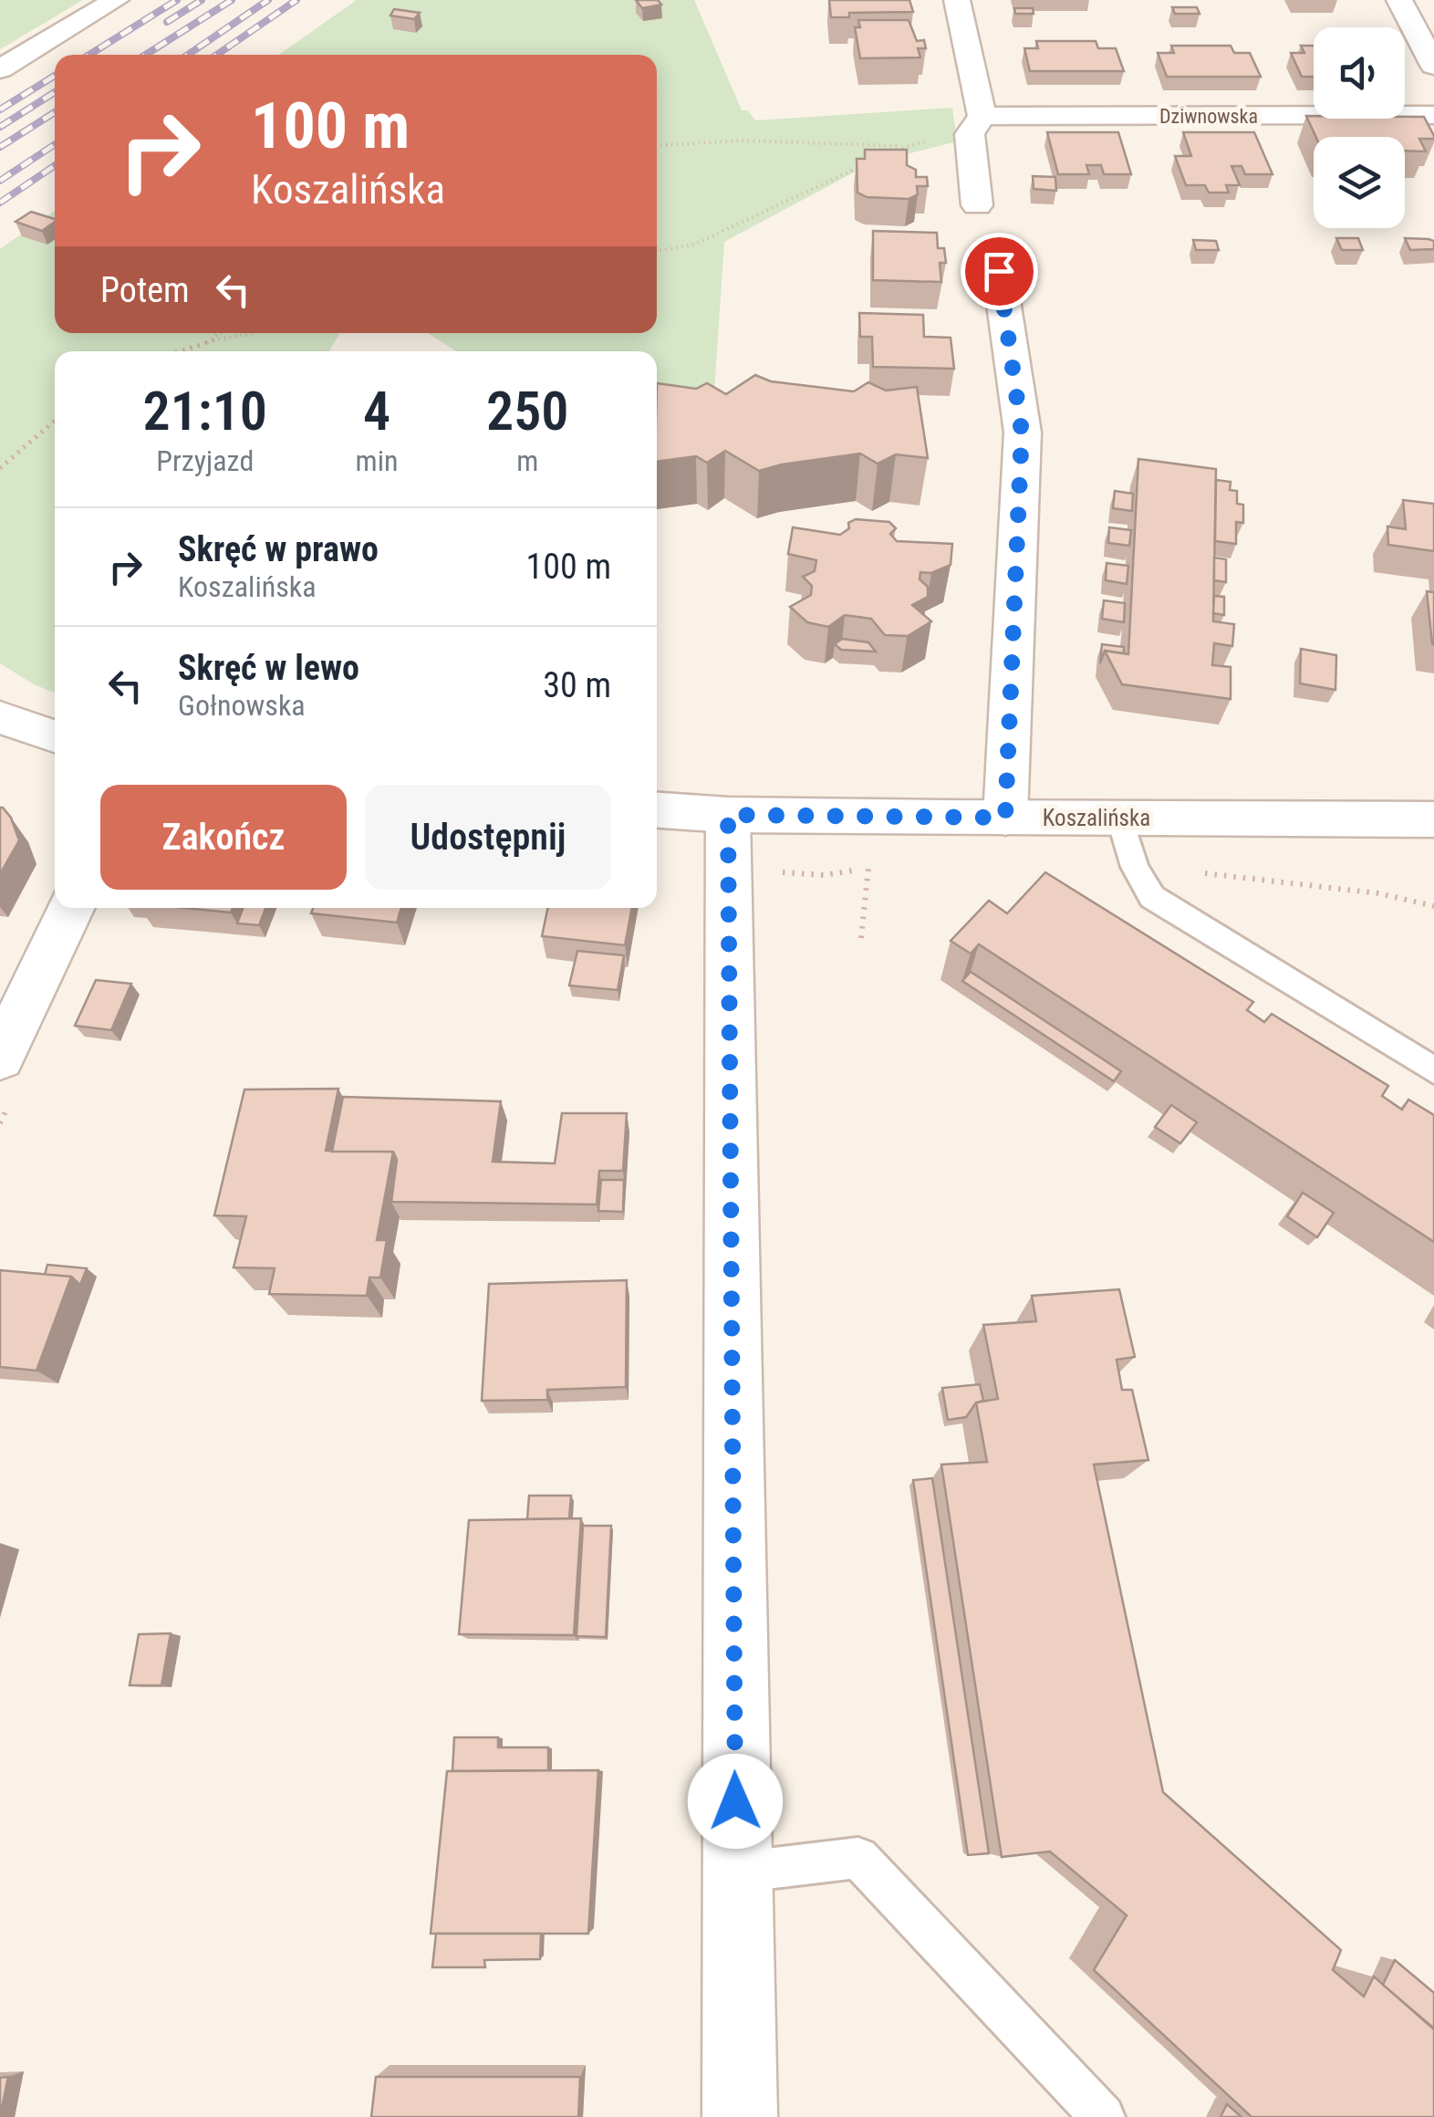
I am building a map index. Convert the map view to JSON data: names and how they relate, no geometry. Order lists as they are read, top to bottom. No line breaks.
{"streets":{"street":["Dziwnowska","Koszalińska"]},"page":{"turn":["100 m","Koszalińska"],"then":"Potem","eta":["21:10","Przyjazd","4","min","250","m"],"list":[{"name":"Skręć w prawo","note":"Koszalińska","value":"100 m"},{"name":"Skręć w lewo","note":"Gołnowska","value":"30 m"}],"buttons":["Zakończ","Udostępnij"]}}
